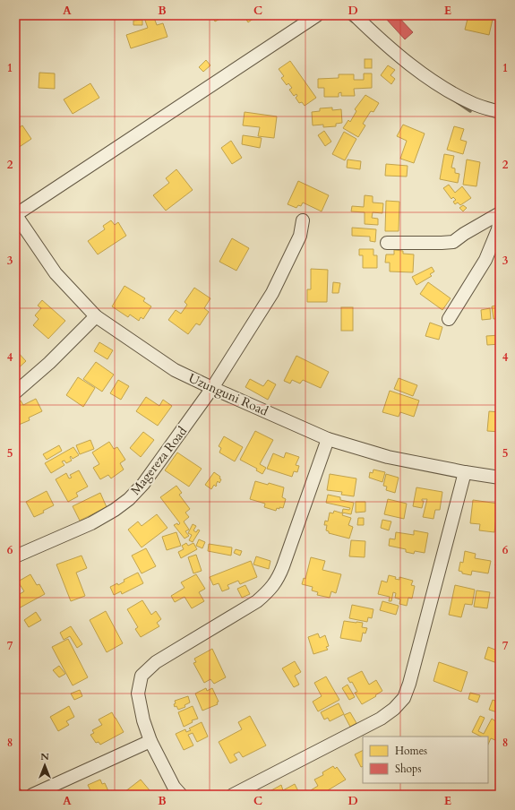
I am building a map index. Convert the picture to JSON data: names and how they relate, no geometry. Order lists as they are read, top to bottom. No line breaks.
{"streets":{"street":["Uzunguni Road","Magereza Road"]},"crossings":[["Uzunguni Road","Magereza Road"]],"legend":["Homes","Shops"],"north":"top","grid":{"columns":["A","B","C","D","E"],"rows":["1","2","3","4","5","6","7","8"]}}
